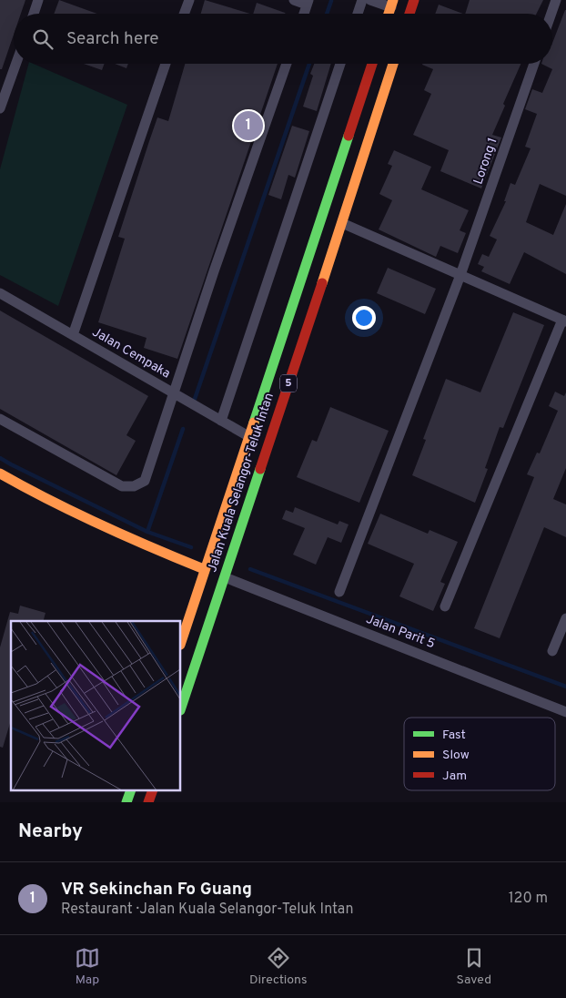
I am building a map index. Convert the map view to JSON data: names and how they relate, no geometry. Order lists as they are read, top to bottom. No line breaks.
{"streets":{"main road":["5","Jalan Kuala Selangor-Teluk Intan"],"street":["Lorong 1","Jalan Cempaka","Jalan Parit 5"]},"crossings":[["Jalan Cempaka","Jalan Kuala Selangor-Teluk Intan"],["Jalan Kuala Selangor-Teluk Intan","Jalan Parit 5"]],"legend":["Fast","Slow","Jam"],"page":{"search":"Search here","pins":"1","heading":"Nearby","list":[{"mark":"1","name":"VR Sekinchan Fo Guang","note":"Restaurant · Jalan Kuala Selangor-Teluk Intan","value":"120 m"}],"nav":["Map","Directions","Saved"]}}
